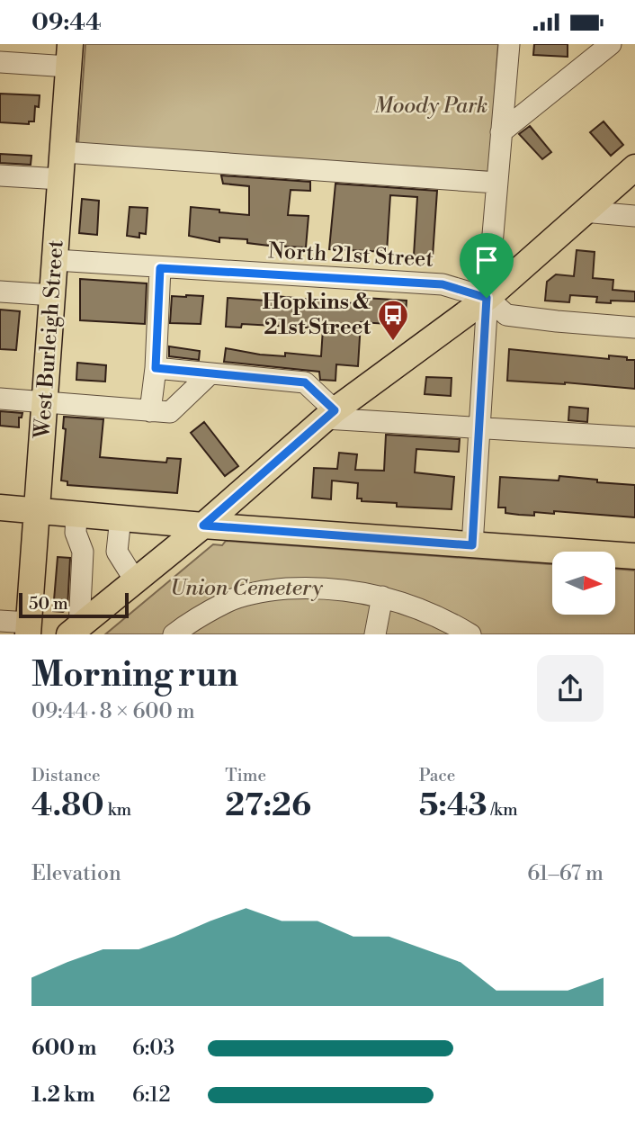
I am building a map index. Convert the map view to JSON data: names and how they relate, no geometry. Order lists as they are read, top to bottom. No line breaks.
{"streets":{"main road":["West Burleigh Street"],"street":["North 21st Street"]},"crossings":[["North 21st Street","West Burleigh Street"]],"parks":["Moody Park","Union Cemetery"],"places":{"bus stop":["Hopkins & 21st Street"]},"scale_bar":"50 m","north":"right","page":{"status":"09:44","scale":"50 m","heading":["Morning run","09:44 · 8 × 600 m"],"stats":[["Distance","4.80 km"],["Time","27:26"],["Pace","5:43 /km"]],"chart":["Elevation","61–67 m"],"list":[{"name":"600 m","note":"6:03"},{"name":"1.2 km","note":"6:12"}]}}
